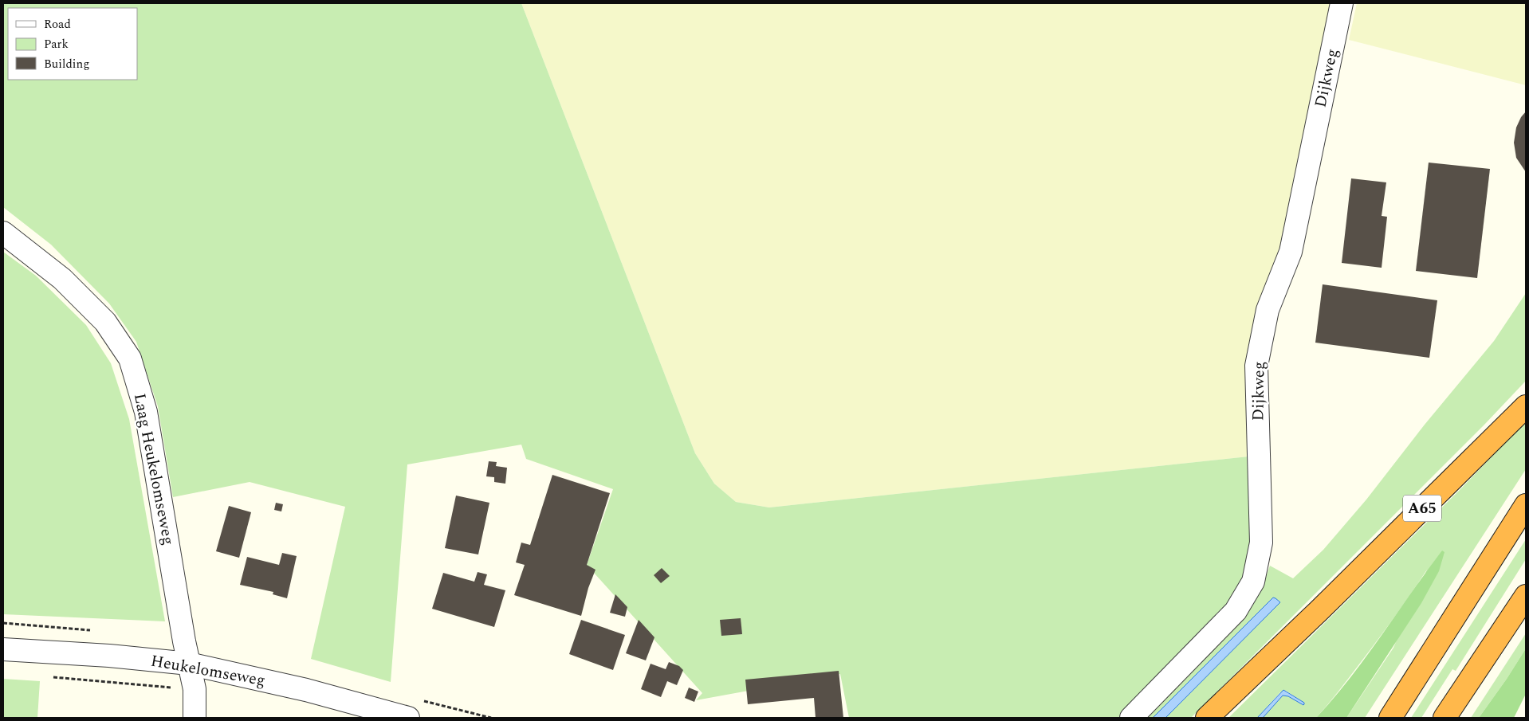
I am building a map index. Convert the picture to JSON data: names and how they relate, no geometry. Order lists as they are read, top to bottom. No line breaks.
{"streets":{"highway":["A65"],"street":["Dijkweg","Laag Heukelomseweg","Heukelomseweg"]},"crossings":[["Laag Heukelomseweg","Heukelomseweg"]],"legend":["Road","Park","Building"]}
